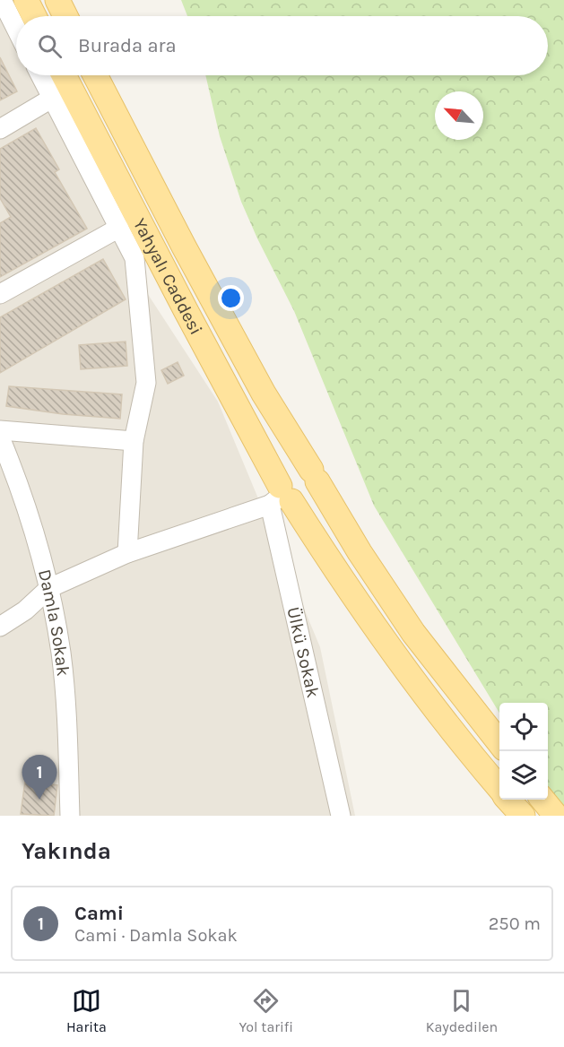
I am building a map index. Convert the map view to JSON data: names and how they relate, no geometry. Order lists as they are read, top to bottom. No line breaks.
{"streets":{"main road":["Yahyalı Caddesi"],"street":["Damla Sokak","Ülkü Sokak"]},"crossings":[["Yahyalı Caddesi","Ülkü Sokak"]],"north":"top left","page":{"search":"Burada ara","pins":"1","heading":"Yakında","list":[{"mark":"1","name":"Cami","note":"Cami · Damla Sokak","value":"250 m"}],"nav":["Harita","Yol tarifi","Kaydedilen"]}}
